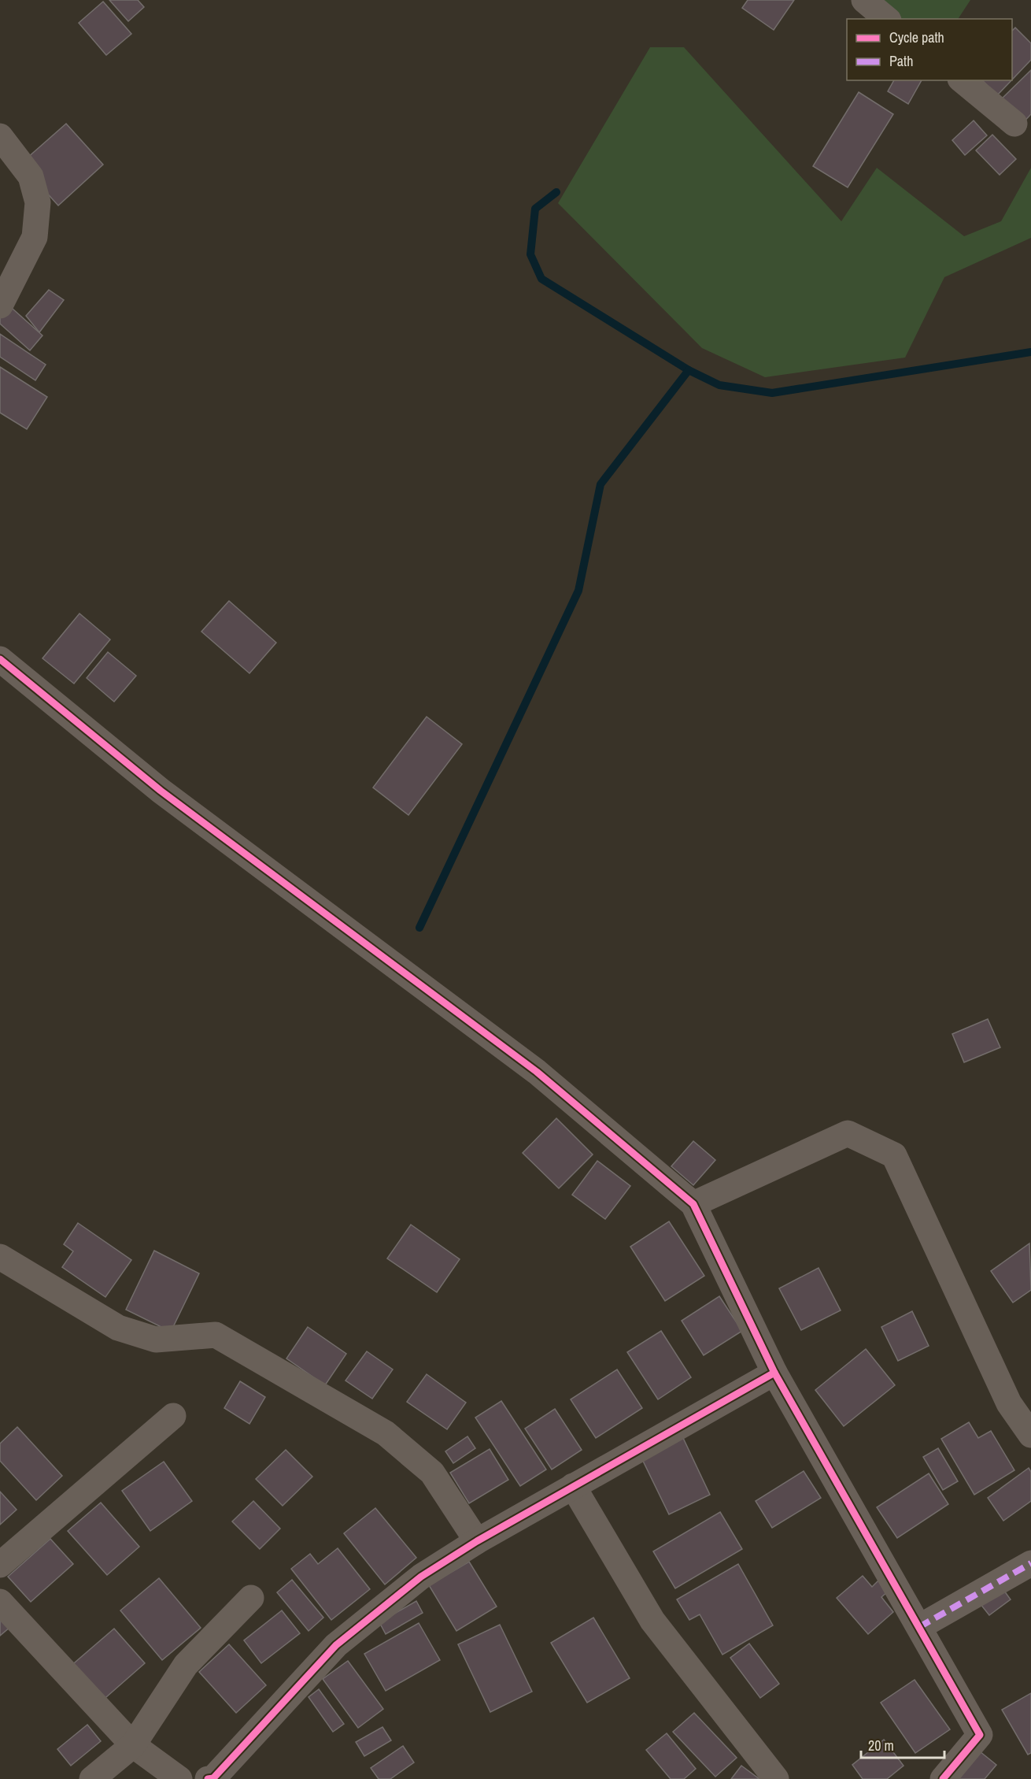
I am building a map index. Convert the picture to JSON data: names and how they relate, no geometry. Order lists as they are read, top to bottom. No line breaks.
{"legend":["Cycle path","Path"],"scale_bar":"20 m"}
